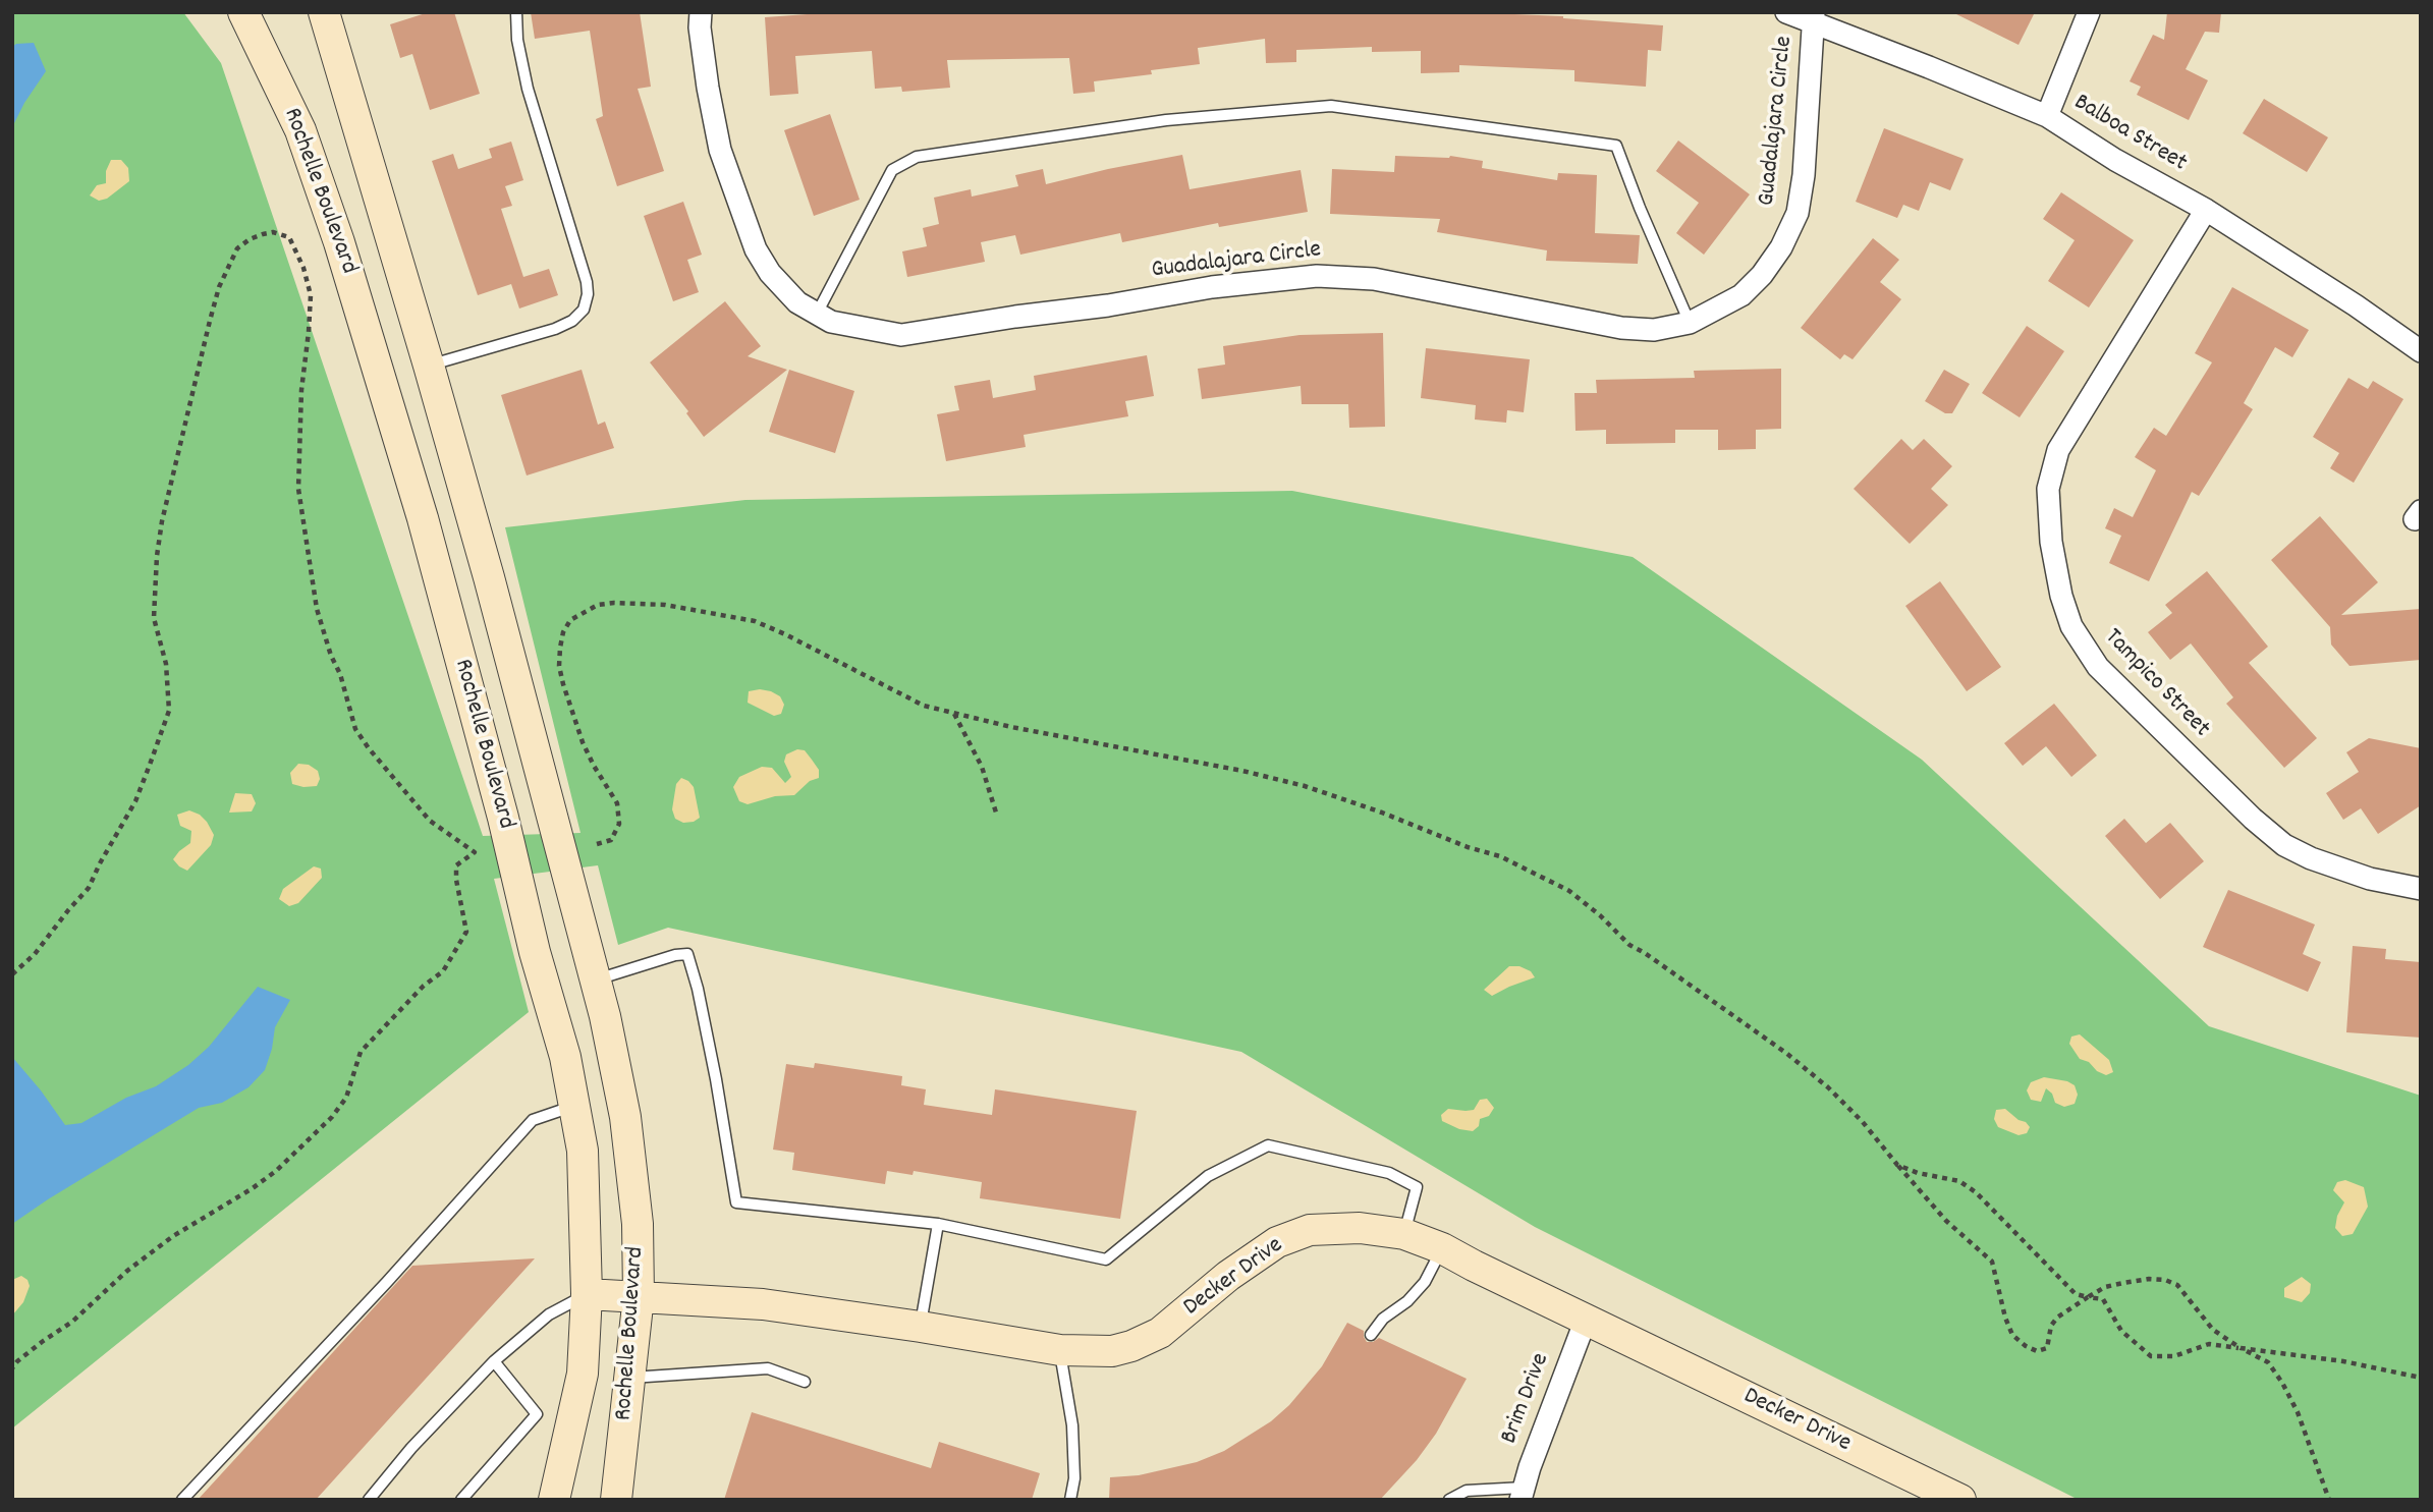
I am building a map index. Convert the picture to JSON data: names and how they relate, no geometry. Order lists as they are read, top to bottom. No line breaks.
{"streets":{"main road":["Rochelle Boulevard","Decker Drive"],"street":["Guadalajara Circle","Balboa Street","Tampico Street","Brim Drive"]},"crossings":[["Guadalajara Circle","Balboa Street"],["Balboa Street","Tampico Street"],["Rochelle Boulevard","Decker Drive"],["Decker Drive","Brim Drive"]]}
